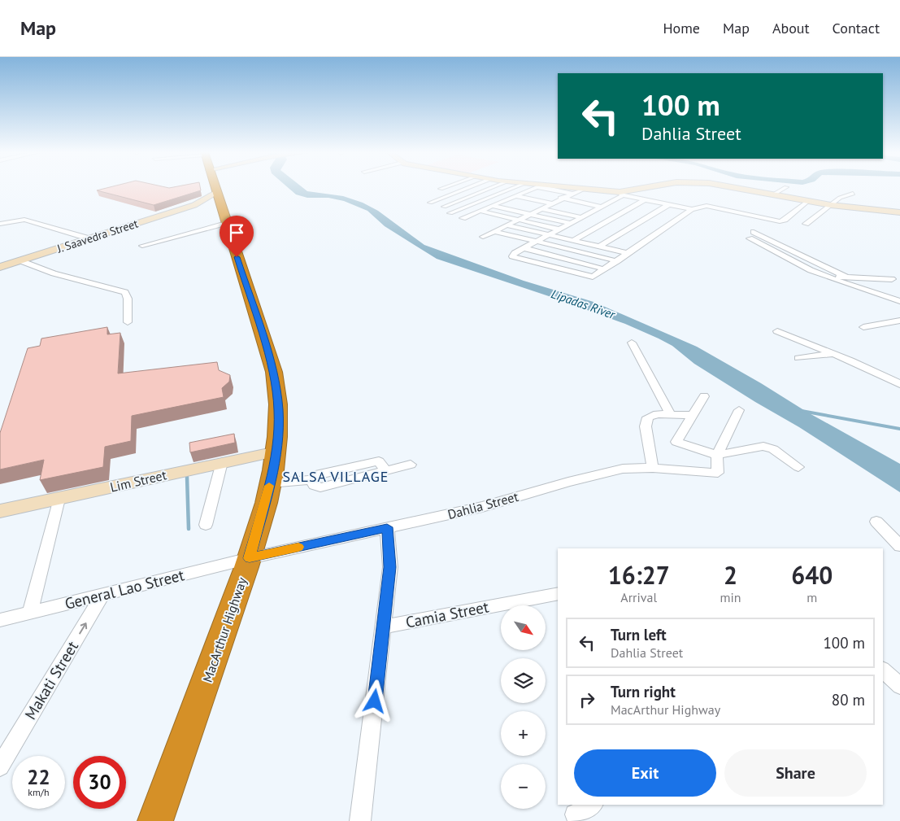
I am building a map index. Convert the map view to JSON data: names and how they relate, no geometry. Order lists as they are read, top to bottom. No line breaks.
{"streets":{"highway":["MacArthur Highway"],"street":["J. Saavedra Street","Lim Street","Dahlia Street","General Lao Street","Camia Street","Makati Street"]},"crossings":[["J. Saavedra Street","MacArthur Highway"],["Lim Street","MacArthur Highway"],["Dahlia Street","General Lao Street"],["Dahlia Street","MacArthur Highway"],["General Lao Street","MacArthur Highway"],["General Lao Street","Makati Street"]],"one_way":["Makati Street"],"districts":["SALSA VILLAGE"],"water":["Lipadas River"],"north":"bottom right","page":{"header":"Map","nav":["Home","Map","About","Contact"],"turn":["100 m","Dahlia Street"],"eta":["16:27","Arrival","2","min","640","m"],"map_buttons":["+","−"],"list":[{"name":"Turn left","note":"Dahlia Street","value":"100 m"},{"name":"Turn right","note":"MacArthur Highway","value":"80 m"}],"buttons":["Exit","Share"],"speed":"22 km/h","limit":"30"}}
